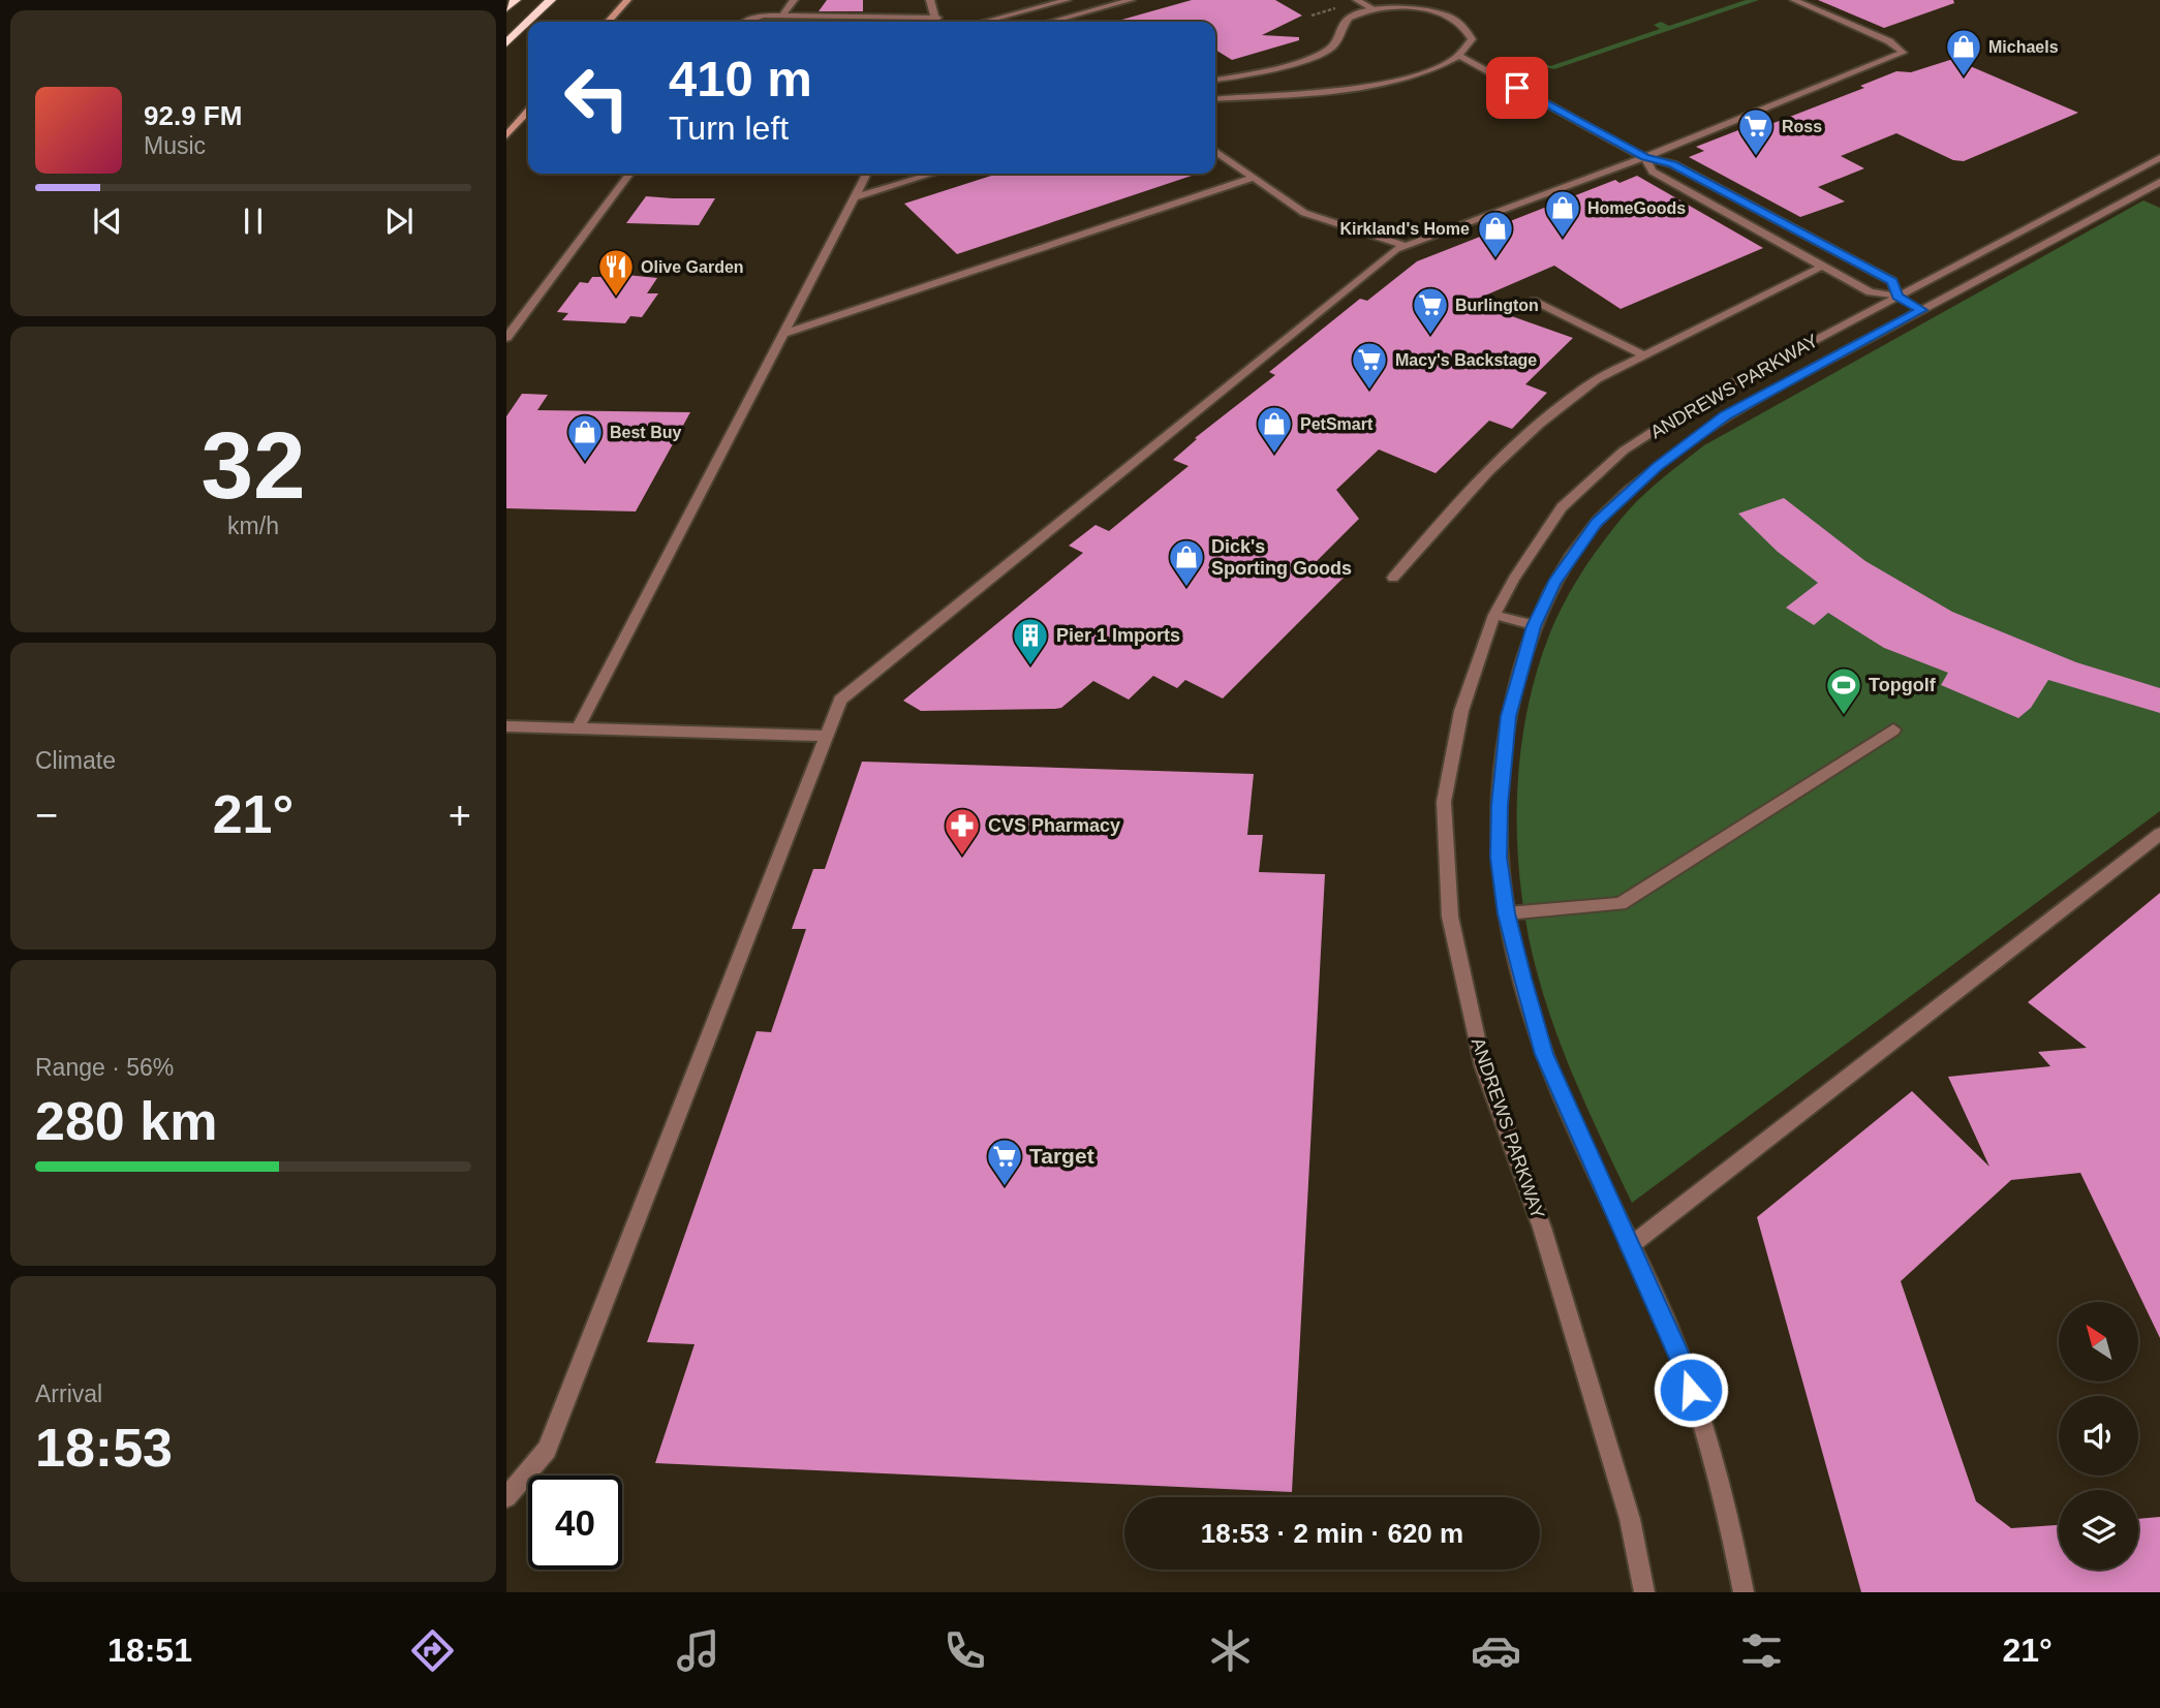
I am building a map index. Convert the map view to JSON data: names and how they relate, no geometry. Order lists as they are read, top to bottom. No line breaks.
{"streets":{"street":["ANDREWS PARKWAY"]},"places":{"shop":["Michaels","HomeGoods","Kirkland's Home","PetSmart","Best Buy","Dick's Sporting Goods"],"supermarket":["Ross","Burlington","Macy's Backstage","Target"],"restaurant":["Olive Garden"],"building":["Pier 1 Imports"],"sports":["Topgolf"],"pharmacy":["CVS Pharmacy"]},"north":"top left","page":{"turn":["410 m","Turn left"],"song":["92.9 FM","Music"],"tile":[["32","km/h"],"Climate",["Range · 56%","280 km"],["Arrival","18:53"]],"heat":["−","21°","+"],"limit":"40","trip":"18:53 · 2 min · 620 m","tabs":["18:51","21°"]}}
